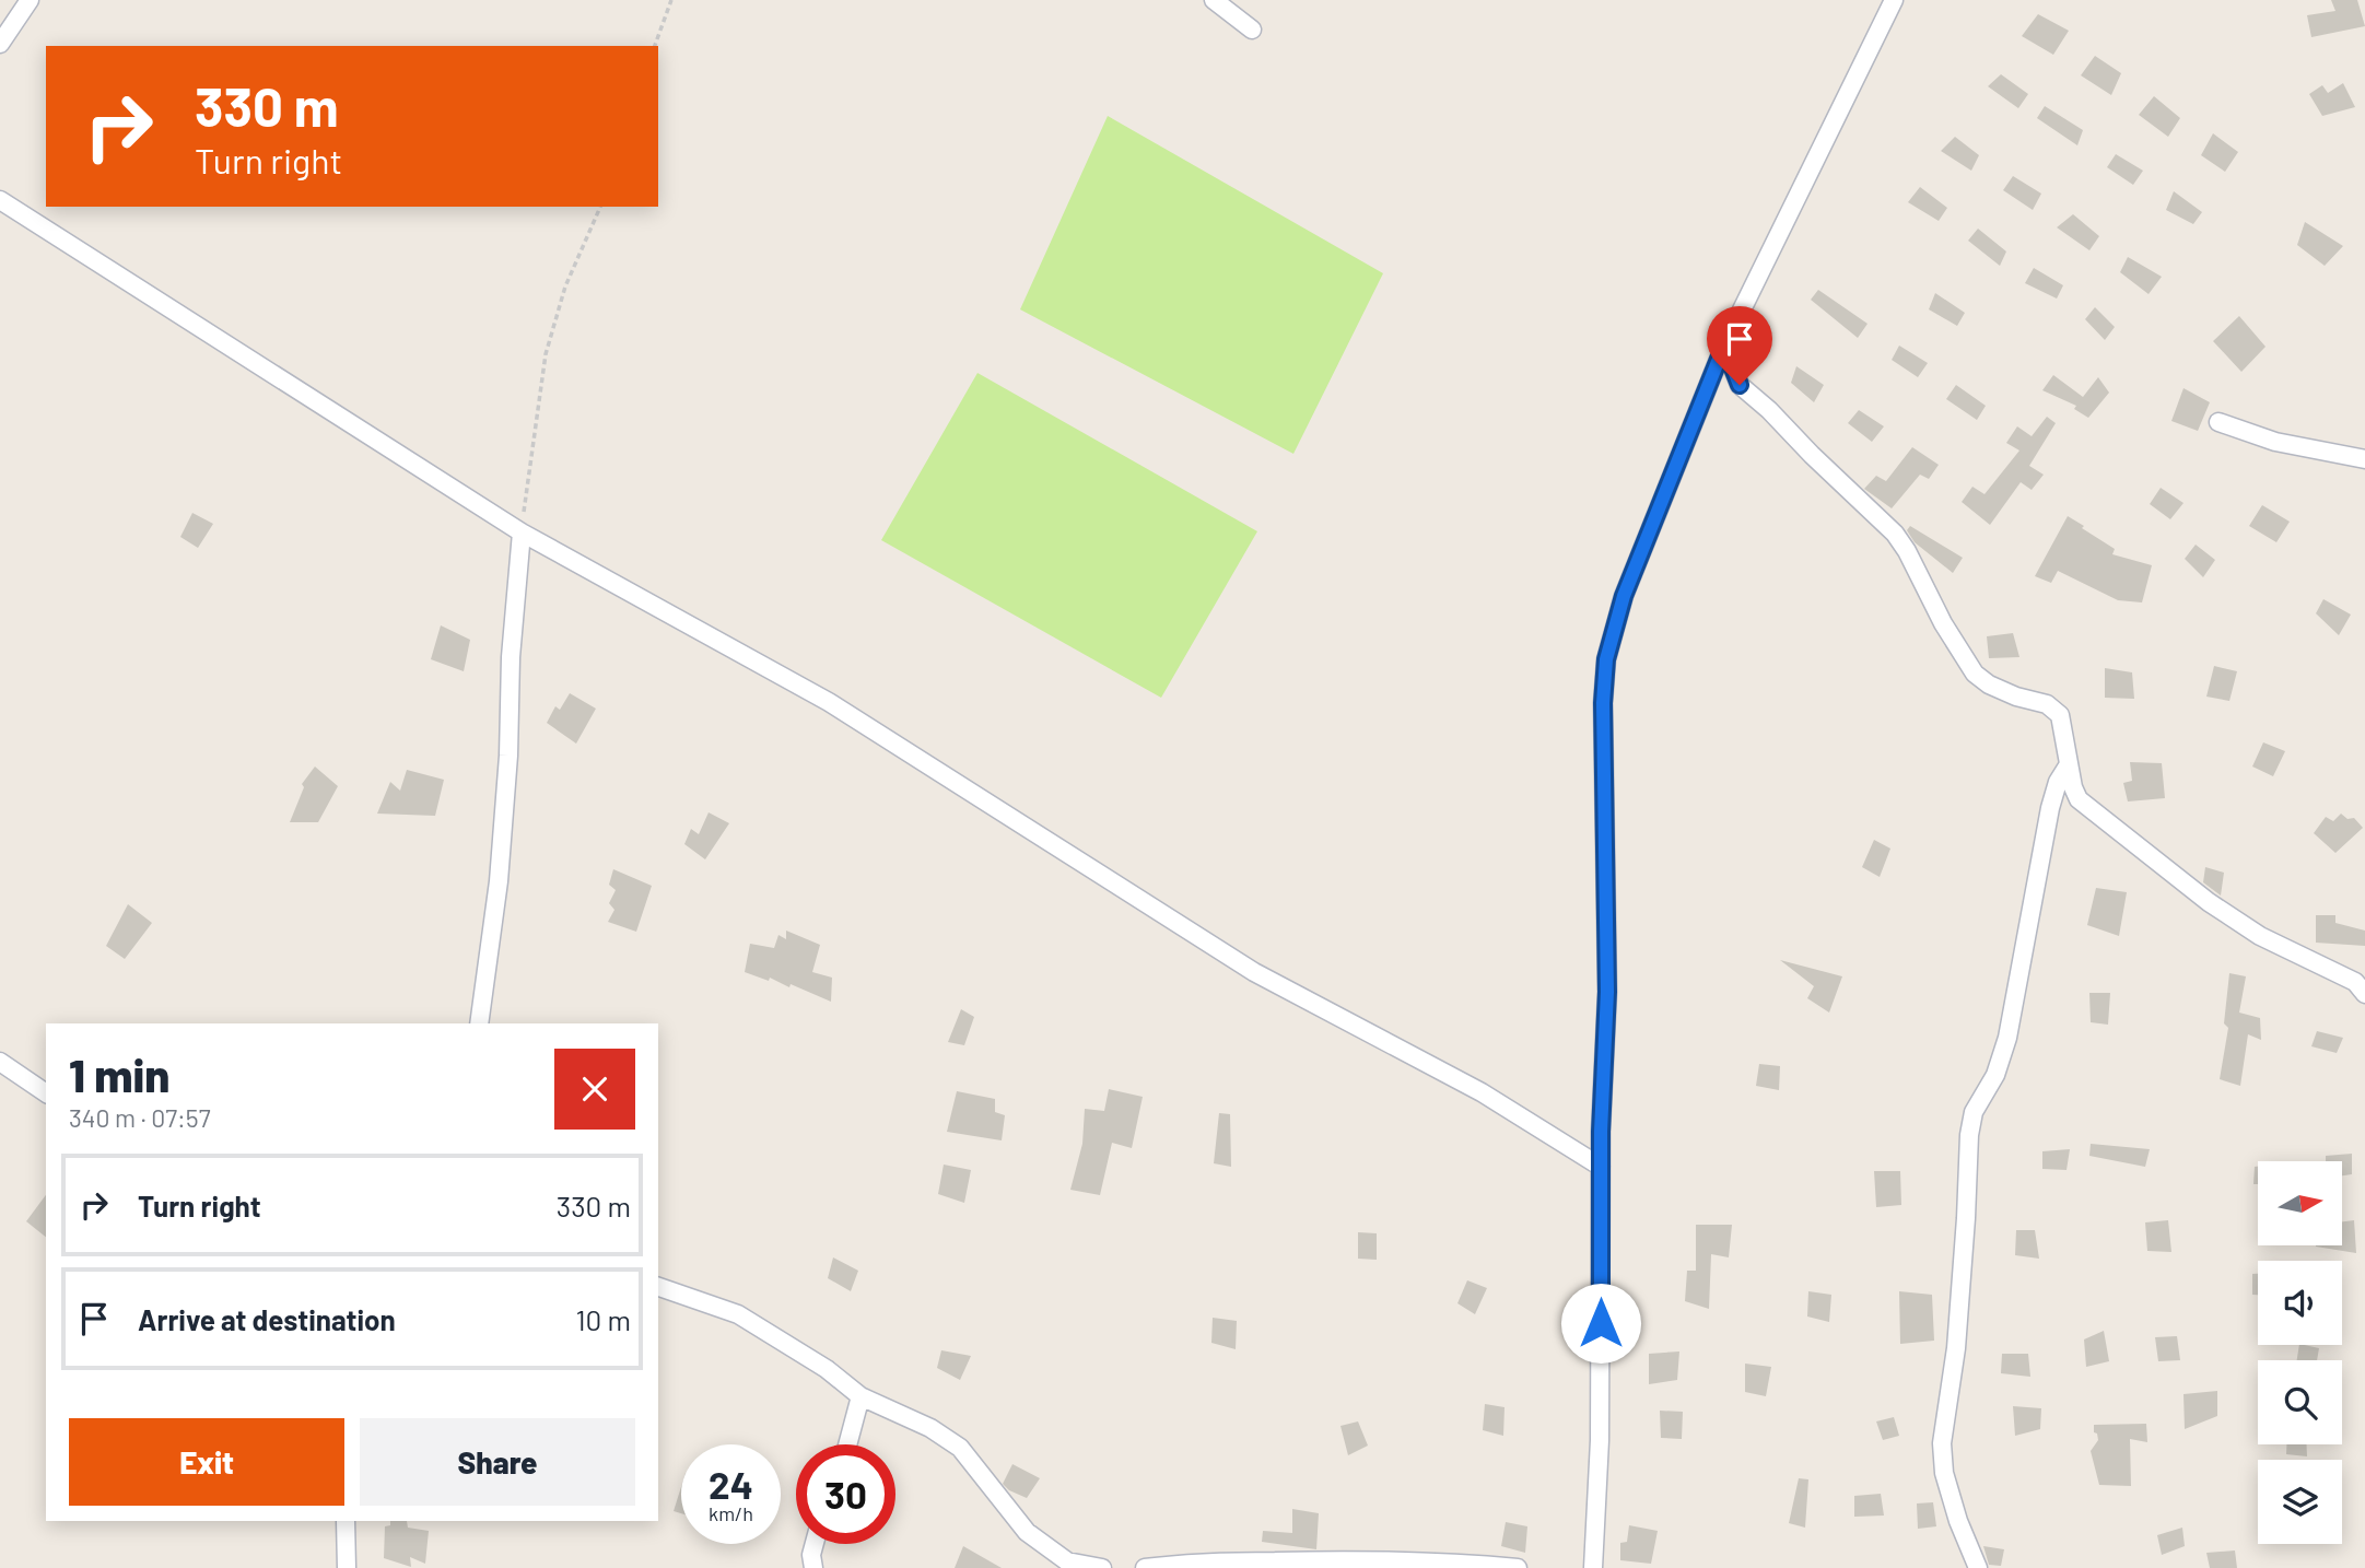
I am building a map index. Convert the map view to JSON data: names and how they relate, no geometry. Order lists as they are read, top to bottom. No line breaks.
{"north":"right","page":{"turn":["330 m","Turn right"],"heading":["1 min","340 m · 07:57"],"list":[{"name":"Turn right","value":"330 m"},{"name":"Arrive at destination","value":"10 m"}],"buttons":["Exit","Share"],"speed":"24 km/h","limit":"30"}}
